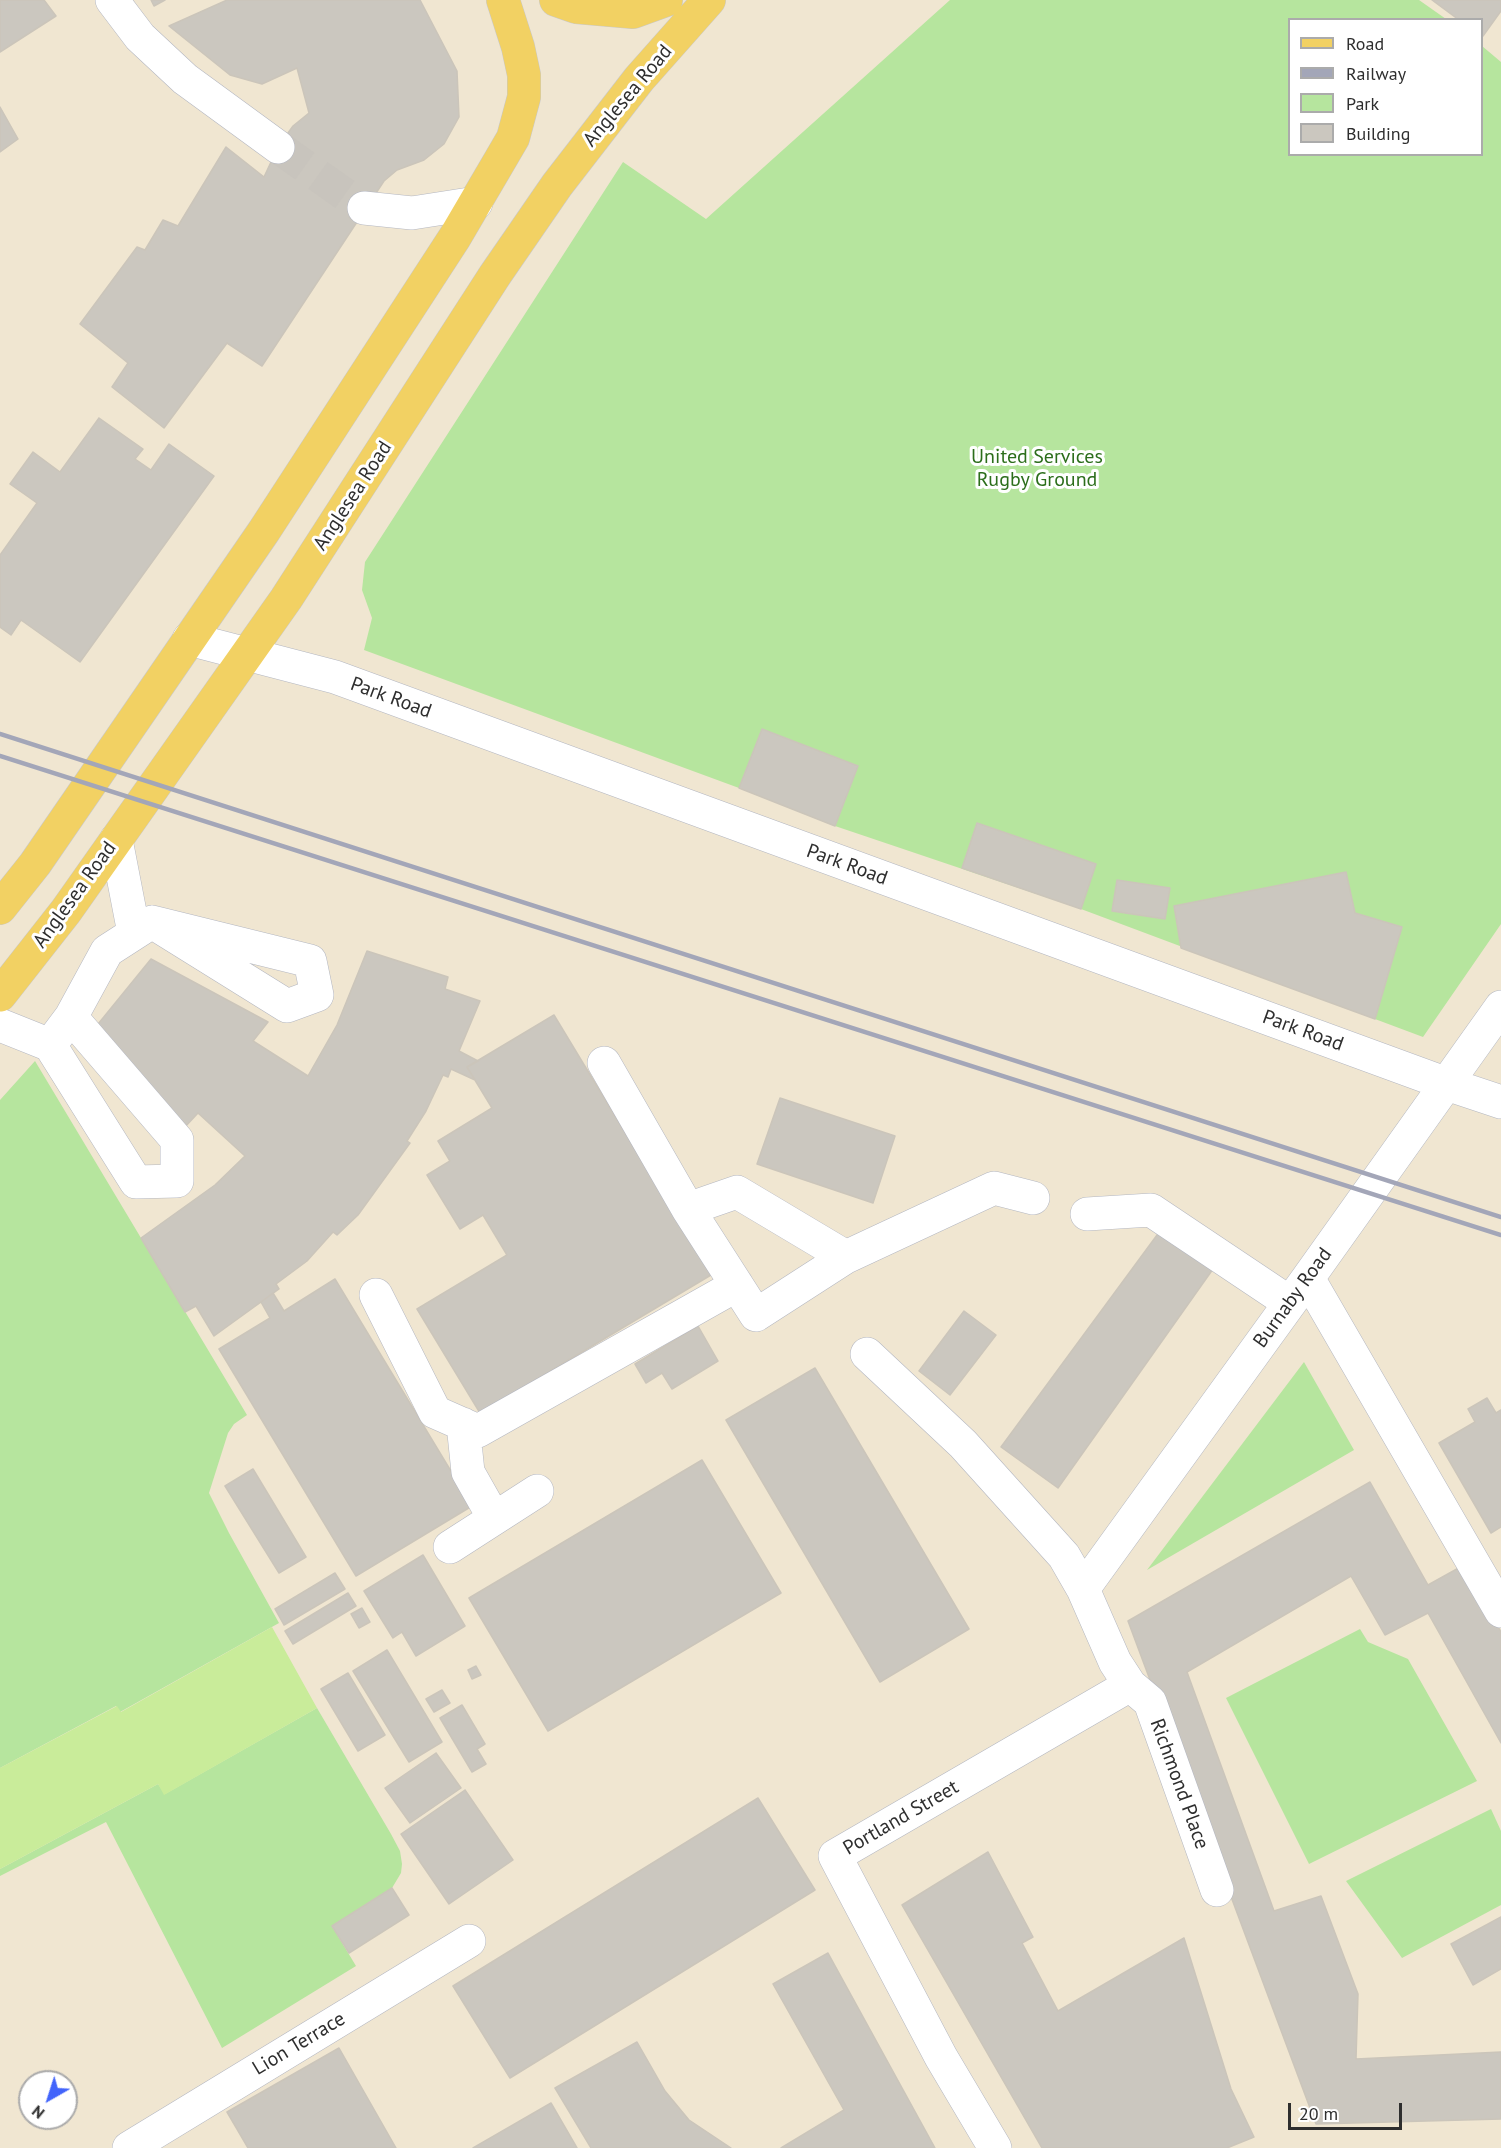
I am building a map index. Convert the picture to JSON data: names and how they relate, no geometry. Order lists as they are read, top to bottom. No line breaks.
{"streets":{"main road":["Anglesea Road"],"street":["Park Road","Burnaby Road","Richmond Place","Portland Street","Lion Terrace"]},"crossings":[["Anglesea Road","Park Road"],["Park Road","Burnaby Road"],["Richmond Place","Portland Street"]],"parks":["United Services Rugby Ground"],"legend":["Road","Railway","Park","Building"],"scale_bar":"20 m","north":"bottom left"}
